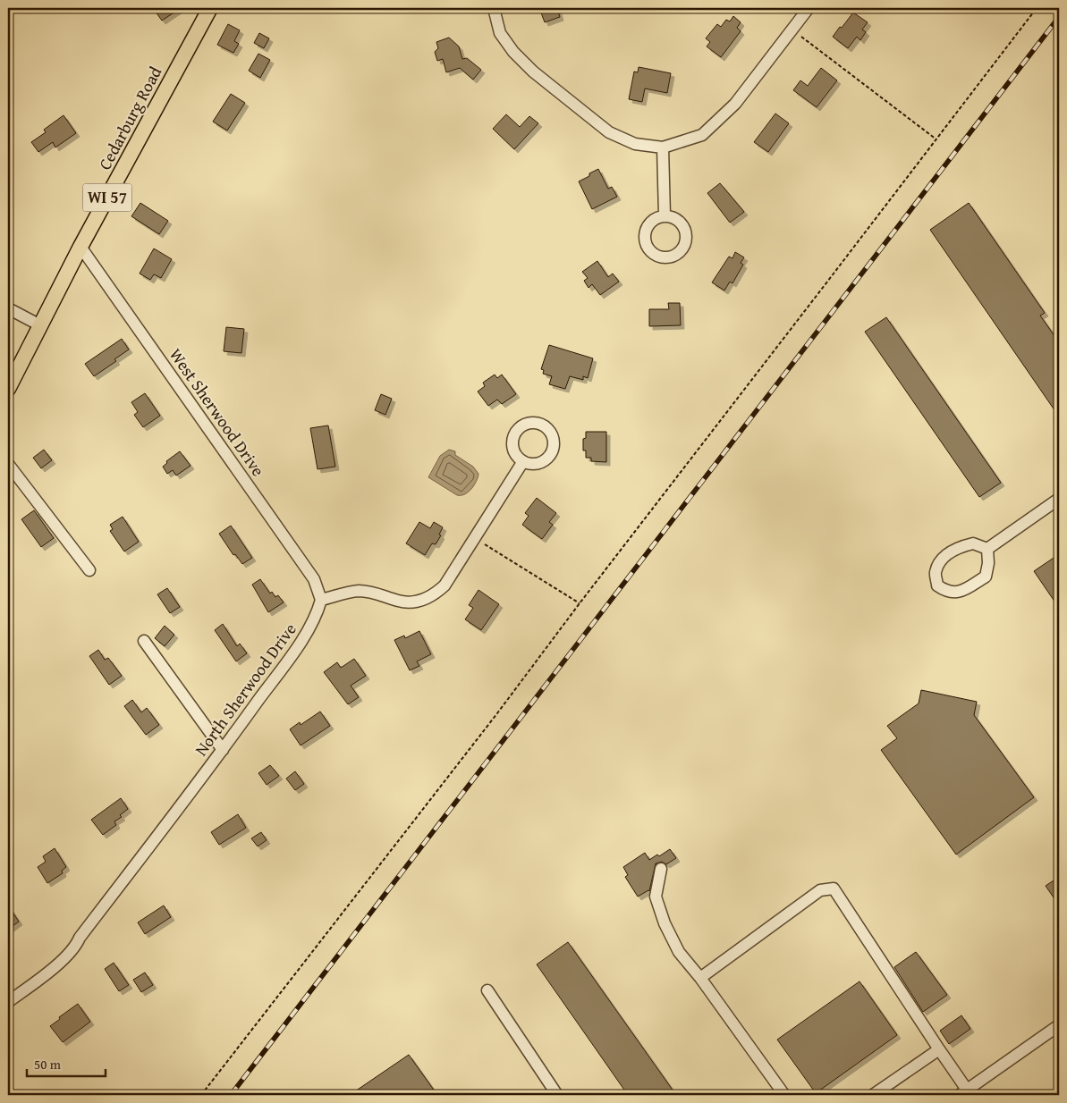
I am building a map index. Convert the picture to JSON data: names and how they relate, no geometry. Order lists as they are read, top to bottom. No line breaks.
{"streets":{"main road":["Cedarburg Road","WI 57"],"street":["West Sherwood Drive","North Sherwood Drive"]},"crossings":[["Cedarburg Road","West Sherwood Drive"],["West Sherwood Drive","North Sherwood Drive"]],"scale_bar":"50 m"}
